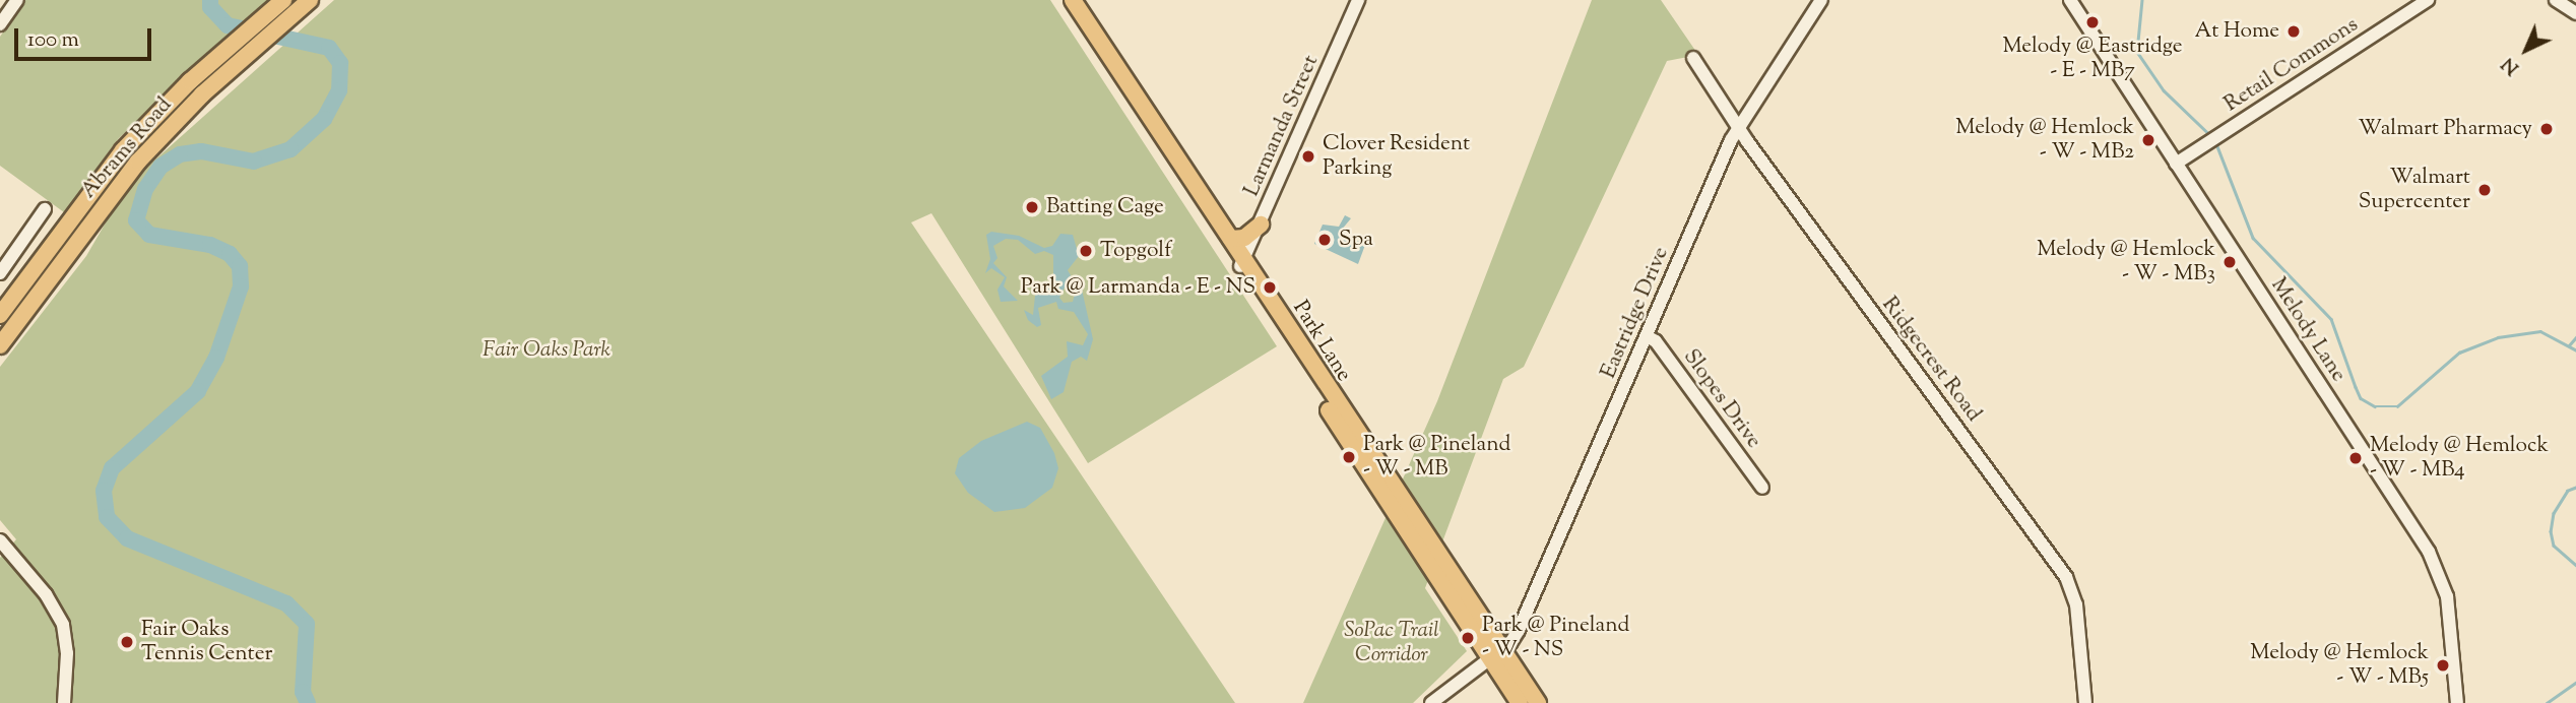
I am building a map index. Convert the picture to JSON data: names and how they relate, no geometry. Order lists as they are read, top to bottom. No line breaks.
{"streets":{"main road":["Abrams Road","Park Lane"],"street":["Retail Commons","Larmanda Street","Eastridge Drive","Melody Lane","Ridgecrest Road","Slopes Drive"]},"crossings":[["Retail Commons","Melody Lane"],["Larmanda Street","Park Lane"],["Eastridge Drive","Park Lane"],["Eastridge Drive","Ridgecrest Road"],["Eastridge Drive","Slopes Drive"]],"parks":["Fair Oaks Park","SoPac Trail Corridor"],"places":["Melody @ Eastridge - E - MB7","At Home","Walmart Pharmacy","Melody @ Hemlock - W - MB2","Clover Resident Parking","Walmart Supercenter","Batting Cage","Spa","Topgolf","Melody @ Hemlock - W - MB3","Park @ Larmanda - E - NS","Park @ Pineland - W - MB","Melody @ Hemlock - W - MB4","Park @ Pineland - W - NS","Fair Oaks Tennis Center","Melody @ Hemlock - W - MB5"],"scale_bar":"100 m","north":"bottom left"}
